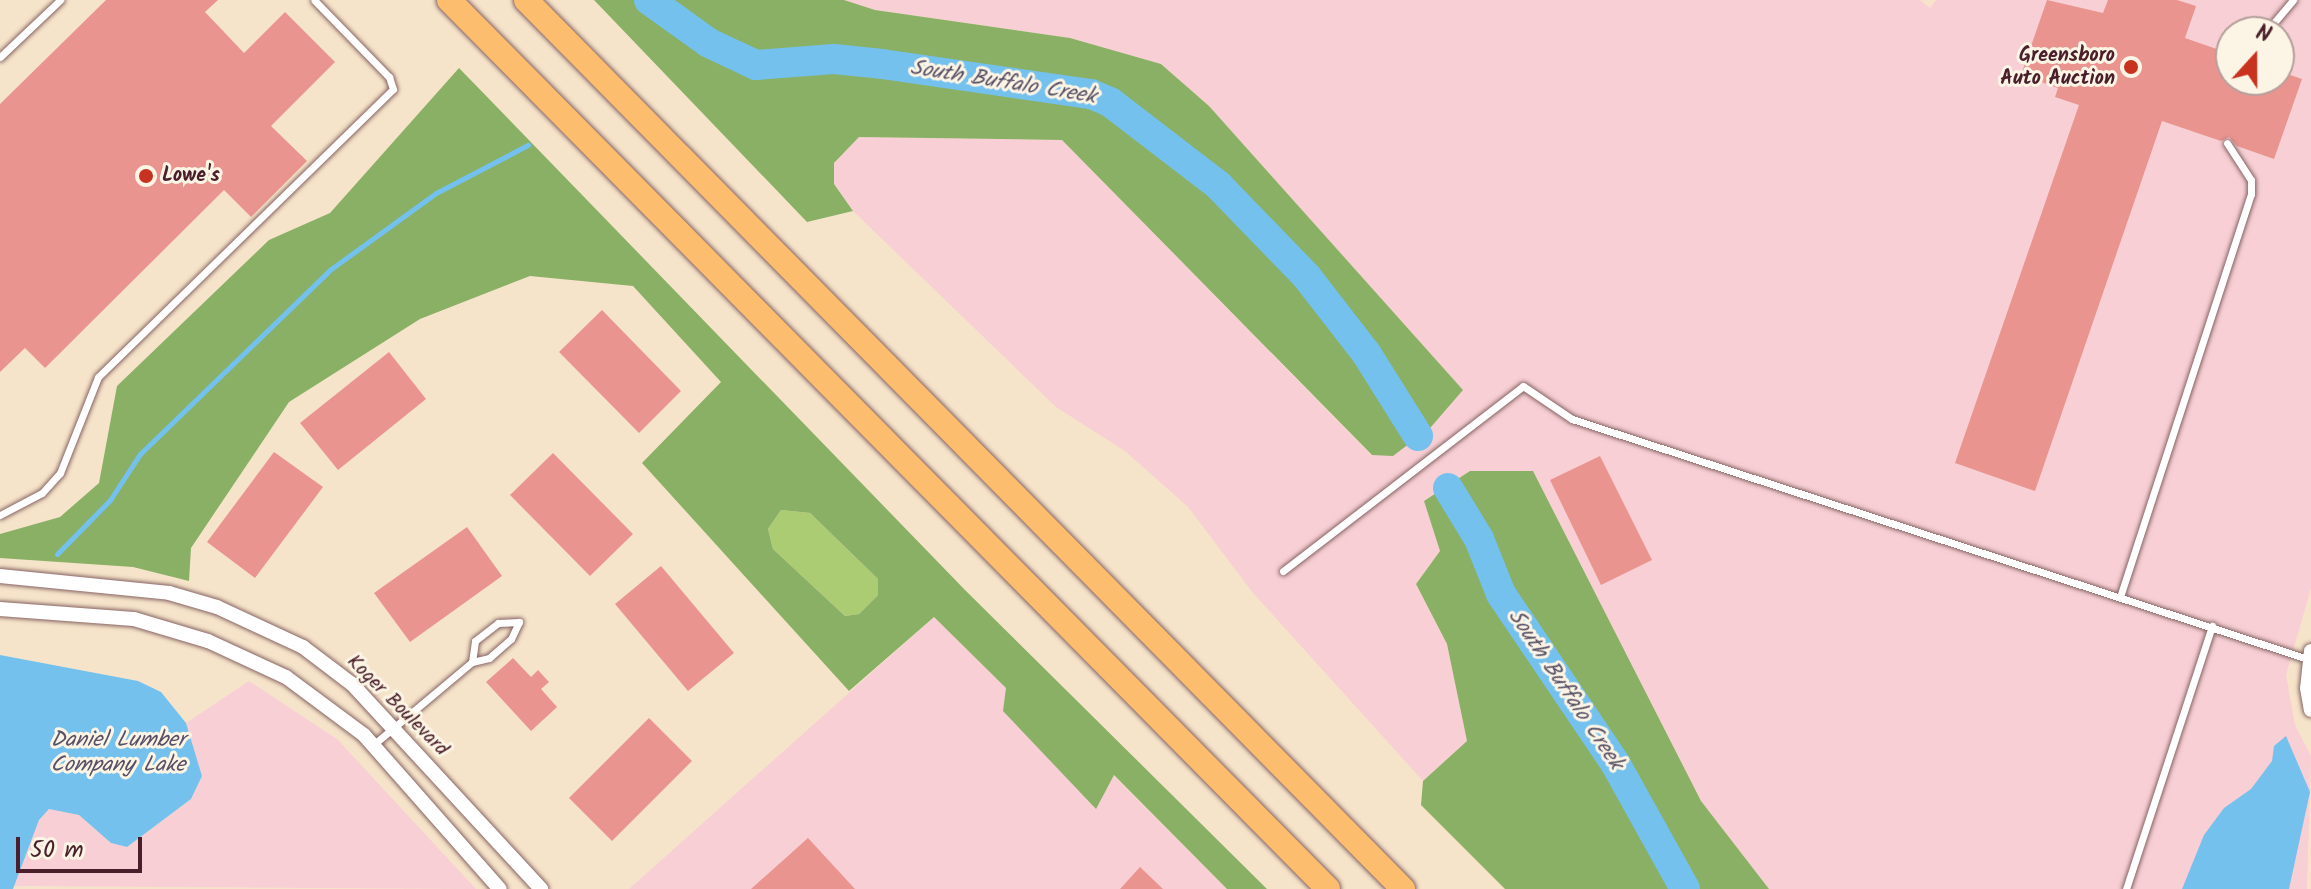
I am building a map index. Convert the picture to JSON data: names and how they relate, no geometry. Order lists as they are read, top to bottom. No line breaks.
{"streets":{"street":["Koger Boulevard"]},"water":["South Buffalo Creek","Daniel Lumber Company Lake"],"places":["Greensboro Auto Auction","Lowe's"],"scale_bar":"50 m","north":"top"}
